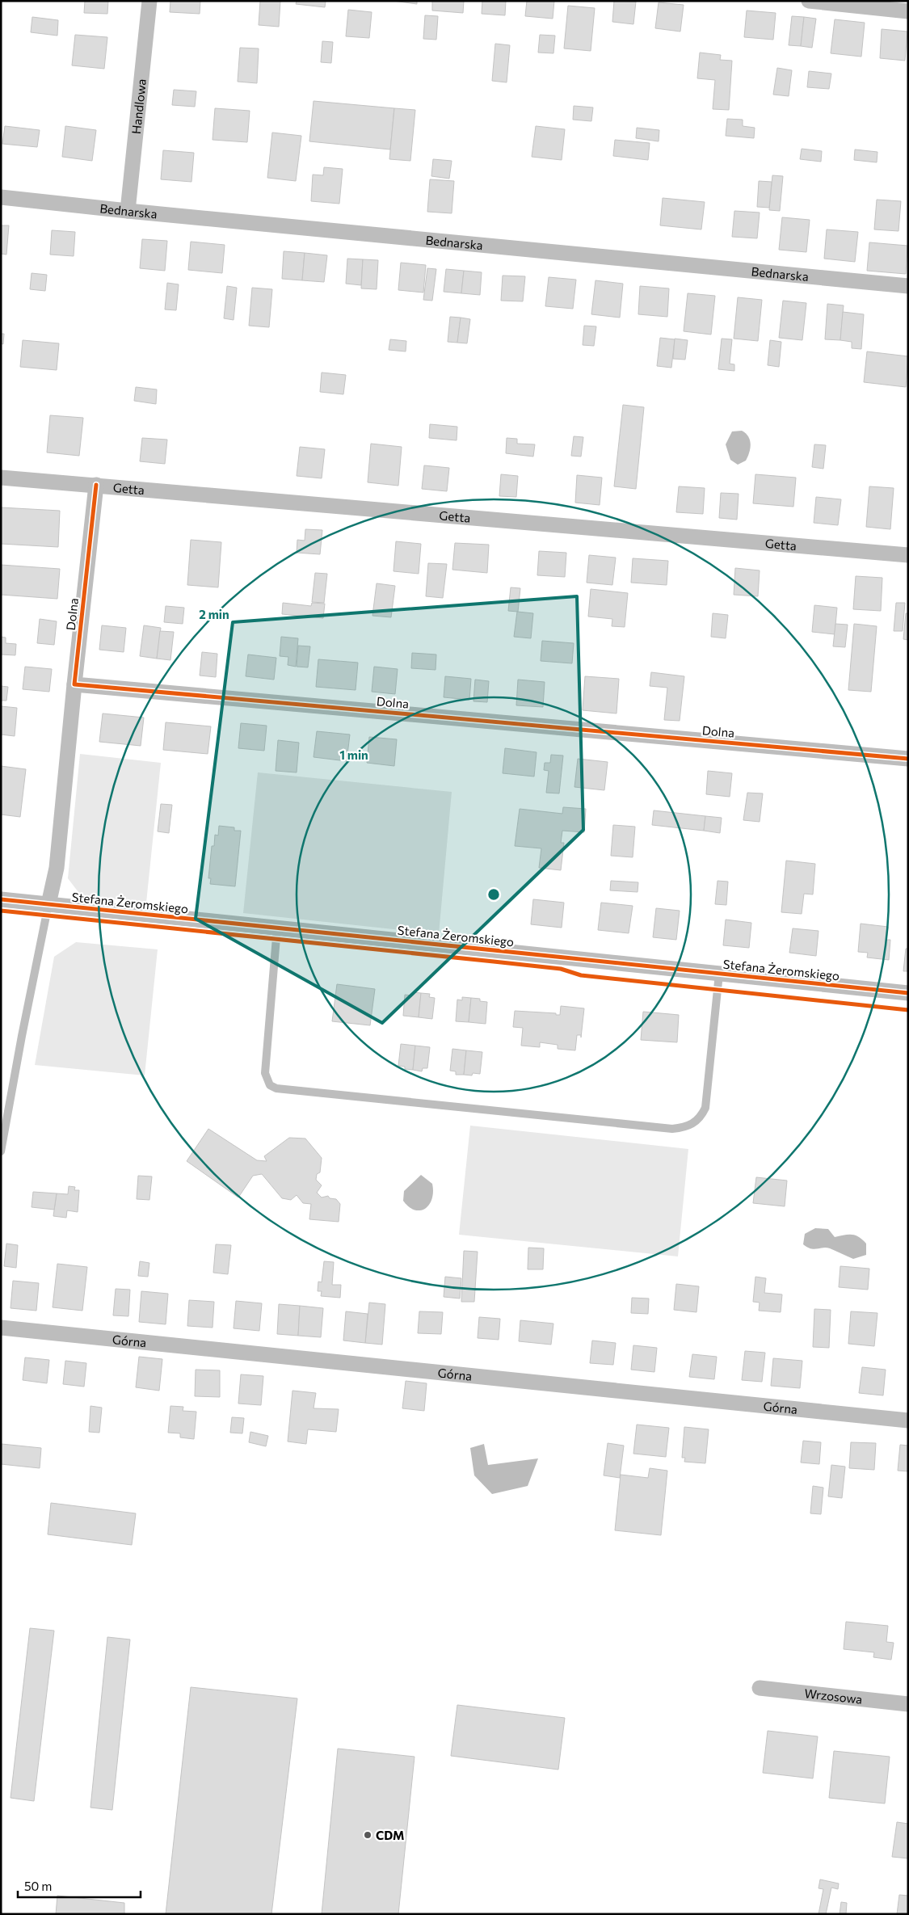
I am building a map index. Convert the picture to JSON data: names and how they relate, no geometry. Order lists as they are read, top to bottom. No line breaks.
{"streets":{"street":["Handlowa","Bednarska","Getta","Dolna","Stefana Żeromskiego","Górna","Wrzosowa"]},"crossings":[["Handlowa","Bednarska"],["Getta","Dolna"]],"places":["CDM"],"scale_bar":"50 m","rings":["2 min","1 min"]}
